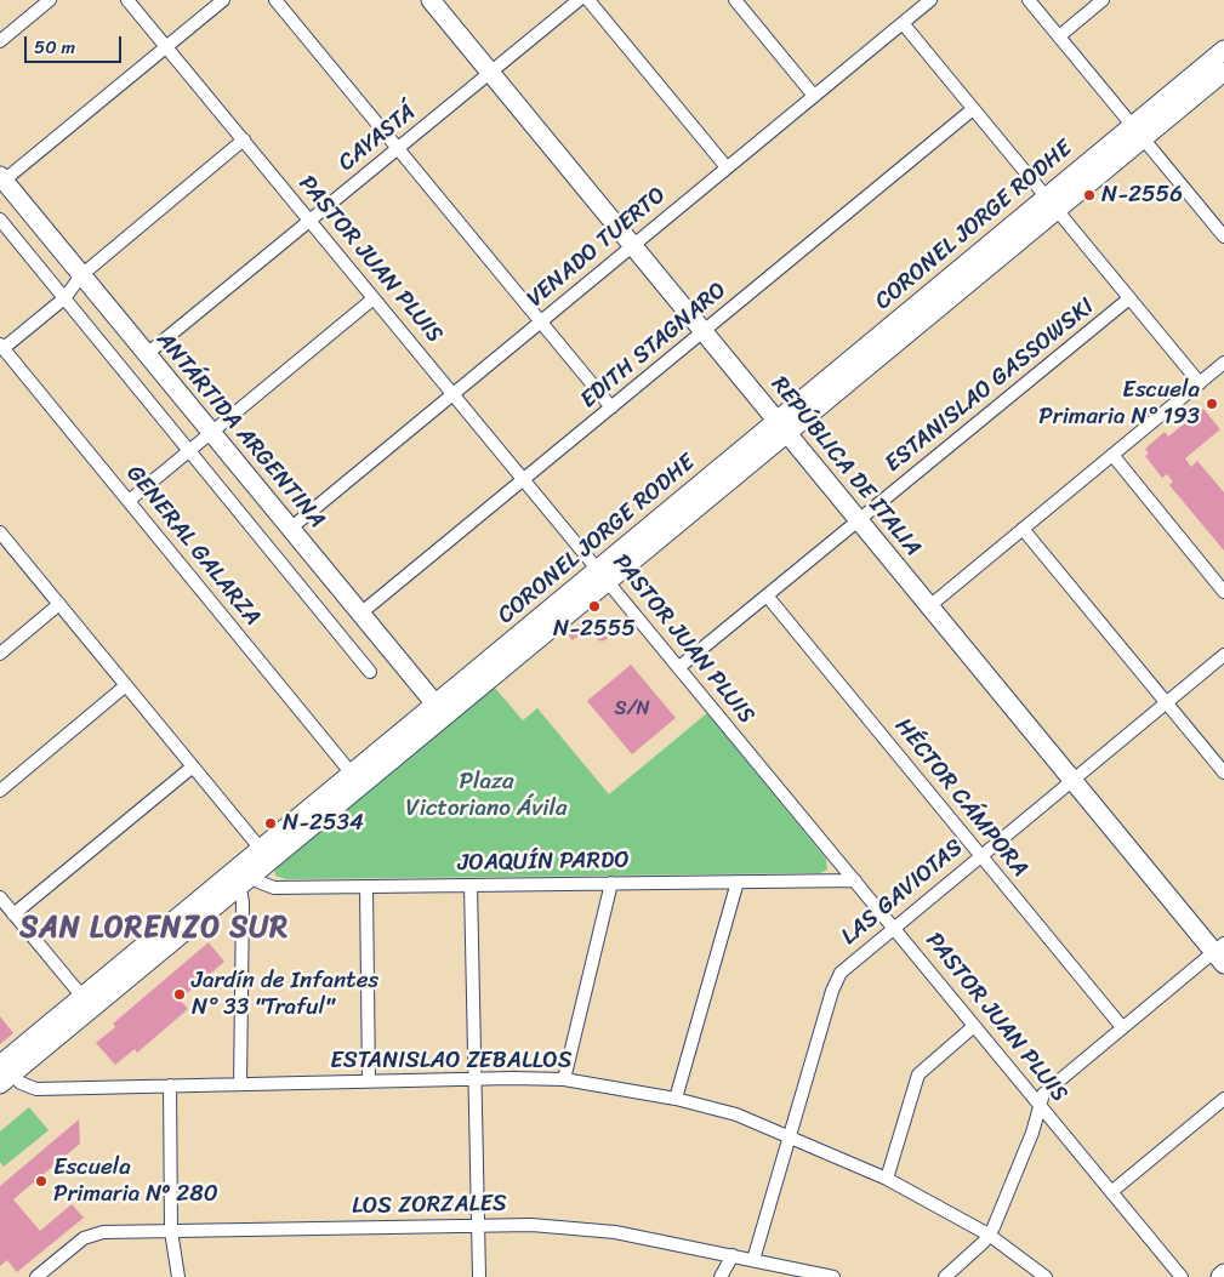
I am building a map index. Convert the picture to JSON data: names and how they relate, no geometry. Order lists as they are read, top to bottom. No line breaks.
{"streets":{"main road":["CORONEL JORGE RODHE","ANTÁRTIDA ARGENTINA","REPÚBLICA DE ITALIA"],"street":["CAYASTÁ","VENADO TUERTO","PASTOR JUAN PLUIS","EDITH STAGNARO","ESTANISLAO GASSOWSKI","GENERAL GALARZA","HÉCTOR CÁMPORA","JOAQUÍN PARDO","LAS GAVIOTAS","ESTANISLAO ZEBALLOS","LOS ZORZALES"]},"crossings":[["CAYASTÁ","PASTOR JUAN PLUIS"],["CAYASTÁ","ANTÁRTIDA ARGENTINA"],["CAYASTÁ","REPÚBLICA DE ITALIA"],["CORONEL JORGE RODHE","PASTOR JUAN PLUIS"],["CORONEL JORGE RODHE","ANTÁRTIDA ARGENTINA"],["CORONEL JORGE RODHE","REPÚBLICA DE ITALIA"],["CORONEL JORGE RODHE","GENERAL GALARZA"],["CORONEL JORGE RODHE","JOAQUÍN PARDO"],["CORONEL JORGE RODHE","ESTANISLAO ZEBALLOS"],["VENADO TUERTO","PASTOR JUAN PLUIS"],["VENADO TUERTO","ANTÁRTIDA ARGENTINA"],["VENADO TUERTO","REPÚBLICA DE ITALIA"],["PASTOR JUAN PLUIS","EDITH STAGNARO"],["PASTOR JUAN PLUIS","ESTANISLAO GASSOWSKI"],["PASTOR JUAN PLUIS","JOAQUÍN PARDO"],["PASTOR JUAN PLUIS","LAS GAVIOTAS"],["EDITH STAGNARO","ANTÁRTIDA ARGENTINA"],["EDITH STAGNARO","REPÚBLICA DE ITALIA"],["ESTANISLAO GASSOWSKI","REPÚBLICA DE ITALIA"],["ESTANISLAO GASSOWSKI","HÉCTOR CÁMPORA"],["REPÚBLICA DE ITALIA","LAS GAVIOTAS"],["HÉCTOR CÁMPORA","LAS GAVIOTAS"],["LAS GAVIOTAS","ESTANISLAO ZEBALLOS"],["LAS GAVIOTAS","LOS ZORZALES"]],"districts":["SAN LORENZO SUR"],"parks":["Plaza Victoriano Ávila"],"places":["N-2556","Escuela Primaria N° 193","N-2555","N-2534","Jardín de Infantes N° 33 \"Traful\"","Escuela Primaria Nº 280"],"house_numbers":["S/N"],"scale_bar":"50 m"}
